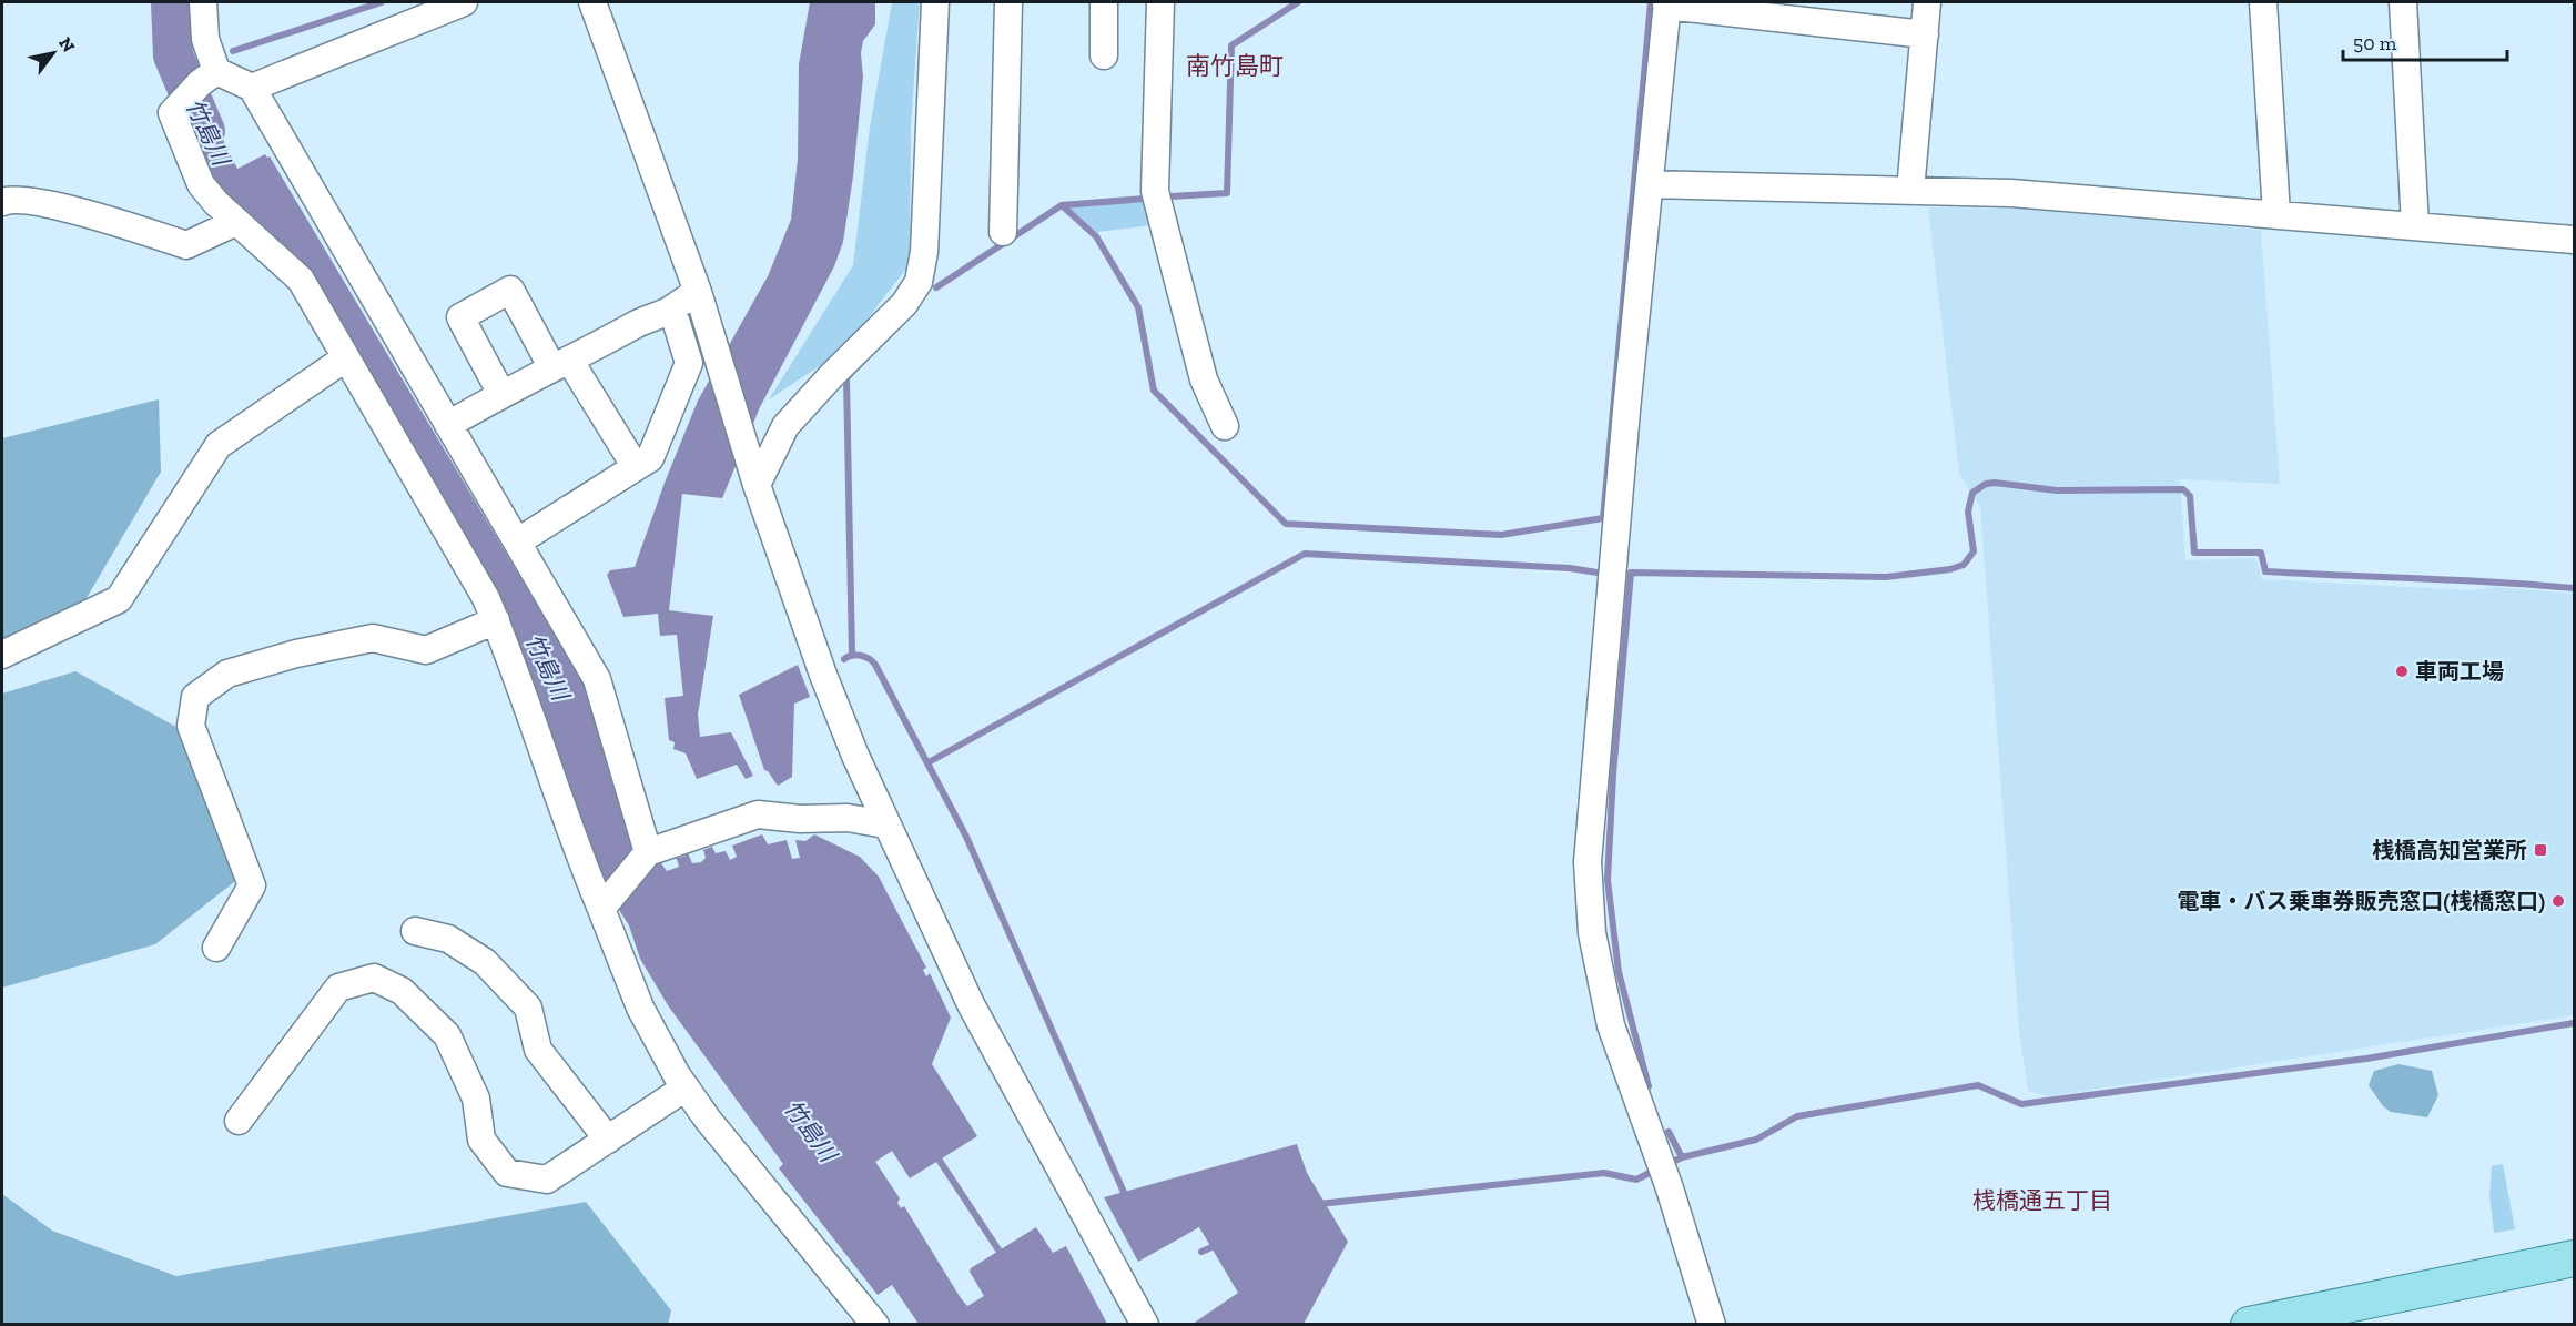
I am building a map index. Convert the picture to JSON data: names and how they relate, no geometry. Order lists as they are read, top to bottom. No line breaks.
{"districts":["南竹島町","桟橋通五丁目"],"water":["竹島川"],"places":{"other":["車両工場","電車・バス乗車券販売窓口(桟橋窓口)"],"transit":["桟橋高知営業所"]},"scale_bar":"50 m","north":"top right"}
